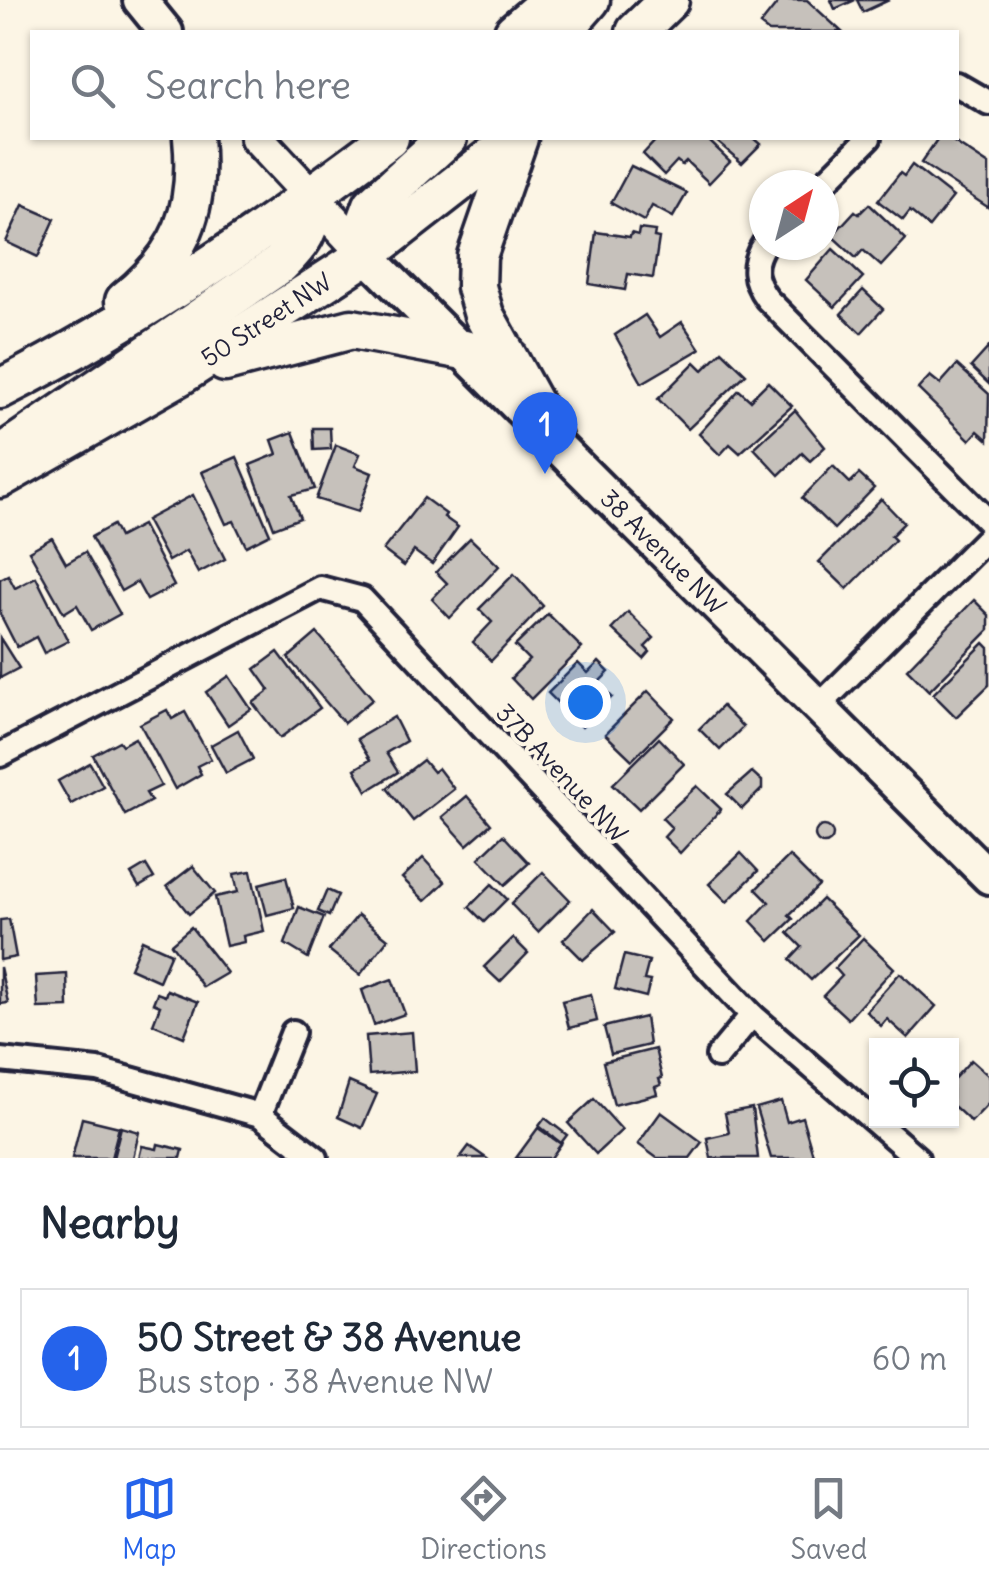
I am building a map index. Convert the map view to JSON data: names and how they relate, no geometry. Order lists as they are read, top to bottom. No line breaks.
{"streets":{"main road":["50 Street NW"],"street":["38 Avenue NW","37B Avenue NW"]},"crossings":[["50 Street NW","38 Avenue NW"]],"north":"top right","page":{"search":"Search here","pins":"1","heading":"Nearby","list":[{"mark":"1","name":"50 Street & 38 Avenue","note":"Bus stop · 38 Avenue NW","value":"60 m"}],"nav":["Map","Directions","Saved"]}}
